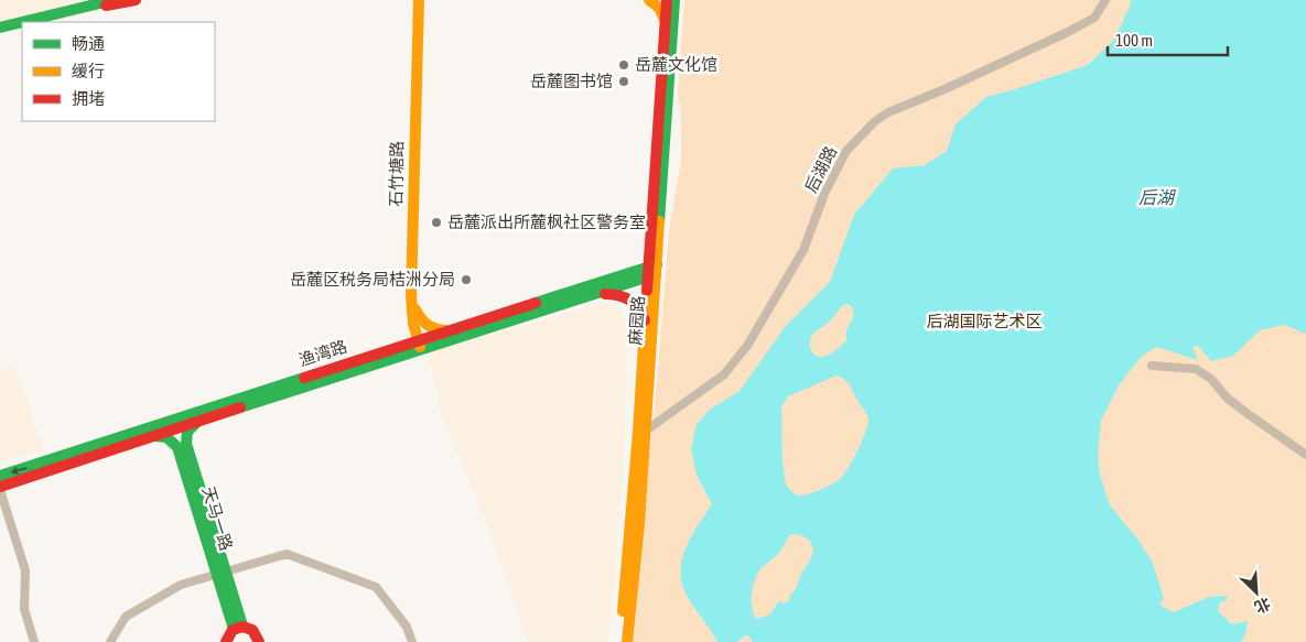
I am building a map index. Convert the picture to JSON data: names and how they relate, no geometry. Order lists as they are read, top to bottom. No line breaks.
{"streets":{"main road":["石竹塘路","麻园路","渔湾路","天马一路"],"street":["后湖路"]},"crossings":[["后湖路","麻园路"],["石竹塘路","渔湾路"],["麻园路","渔湾路"],["渔湾路","天马一路"]],"water":["后湖"],"parks":["后湖国际艺术区"],"places":["岳麓文化馆","岳麓图书馆","岳麓派出所麓枫社区警务室","岳麓区税务局桔洲分局"],"legend":["畅通","缓行","拥堵"],"scale_bar":"100 m","north":"bottom right"}
